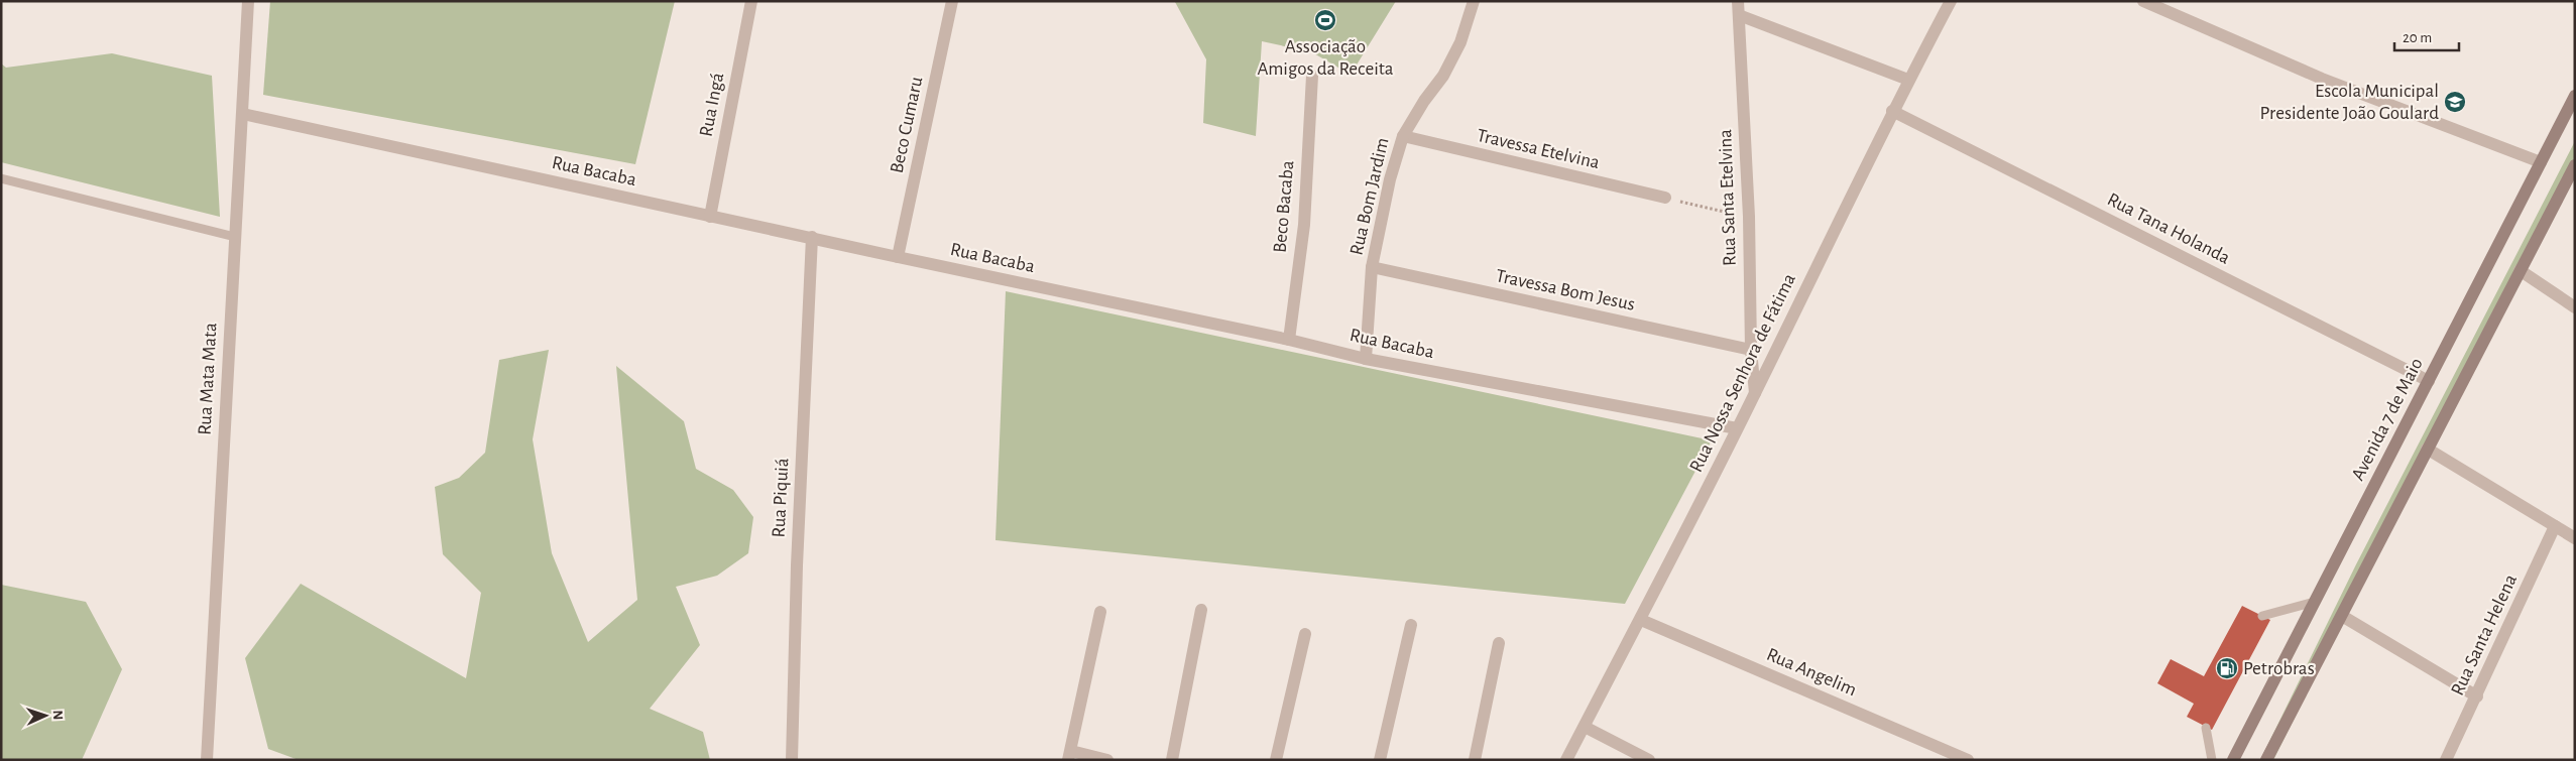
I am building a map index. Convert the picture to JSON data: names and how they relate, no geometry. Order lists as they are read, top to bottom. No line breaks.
{"streets":{"main road":["Avenida 7 de Maio"],"street":["Rua Ingá","Beco Cumaru","Travessa Etelvina","Rua Bacaba","Rua Bom Jardim","Rua Santa Etelvina","Beco Bacaba","Rua Tana Holanda","Travessa Bom Jesus","Rua Nossa Senhora de Fátima","Rua Mata Mata","Rua Piquiá","Rua Santa Helena","Rua Angelim"]},"crossings":[["Rua Ingá","Rua Bacaba"],["Beco Cumaru","Rua Bacaba"],["Travessa Etelvina","Rua Bom Jardim"],["Rua Bacaba","Rua Bom Jardim"],["Rua Bacaba","Beco Bacaba"],["Rua Bacaba","Rua Nossa Senhora de Fátima"],["Rua Bacaba","Rua Mata Mata"],["Rua Bacaba","Rua Piquiá"],["Rua Bom Jardim","Travessa Bom Jesus"],["Rua Santa Etelvina","Travessa Bom Jesus"],["Rua Santa Etelvina","Rua Nossa Senhora de Fátima"],["Rua Tana Holanda","Rua Nossa Senhora de Fátima"],["Rua Tana Holanda","Avenida 7 de Maio"],["Rua Nossa Senhora de Fátima","Rua Angelim"]],"places":{"sports":["Associação Amigos da Receita"],"school or university":["Escola Municipal Presidente João Goulard"],"fuel station":["Petrobras"]},"scale_bar":"20 m","north":"right"}
